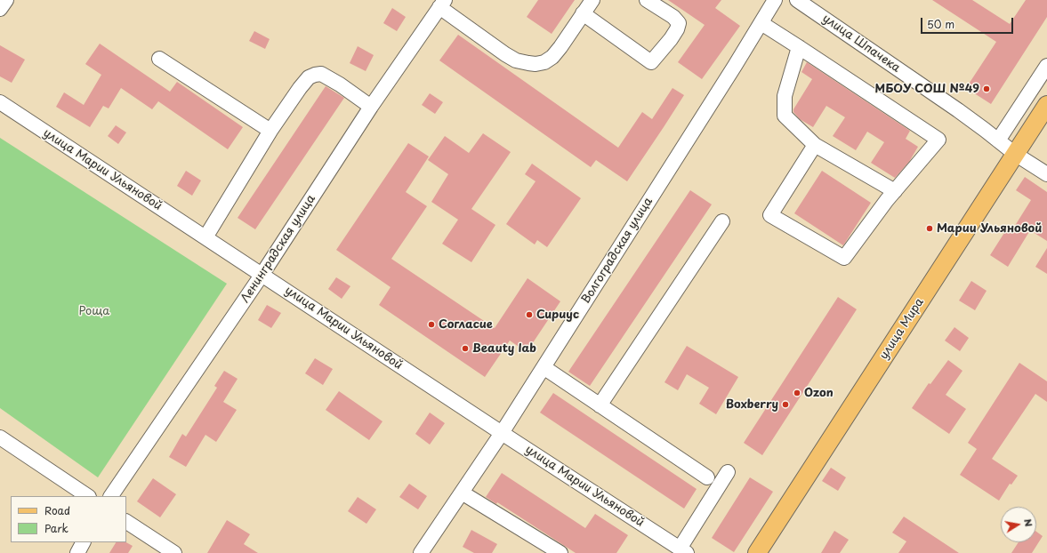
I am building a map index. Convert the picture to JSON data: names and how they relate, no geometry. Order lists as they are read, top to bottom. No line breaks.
{"streets":{"main road":["улица Мира"],"street":["улица Шпачека","улица Марии Ульяновой","Ленинградская улица","Волгоградская улица"]},"crossings":[["улица Шпачека","улица Мира"],["улица Марии Ульяновой","Ленинградская улица"],["улица Марии Ульяновой","Волгоградская улица"]],"parks":["Роща"],"places":["МБОУ СОШ №49","Марии Ульяновой","Сириус","Согласие","Beauty lab","Ozon","Boxberry"],"legend":["Road","Park"],"scale_bar":"50 m","north":"right"}
